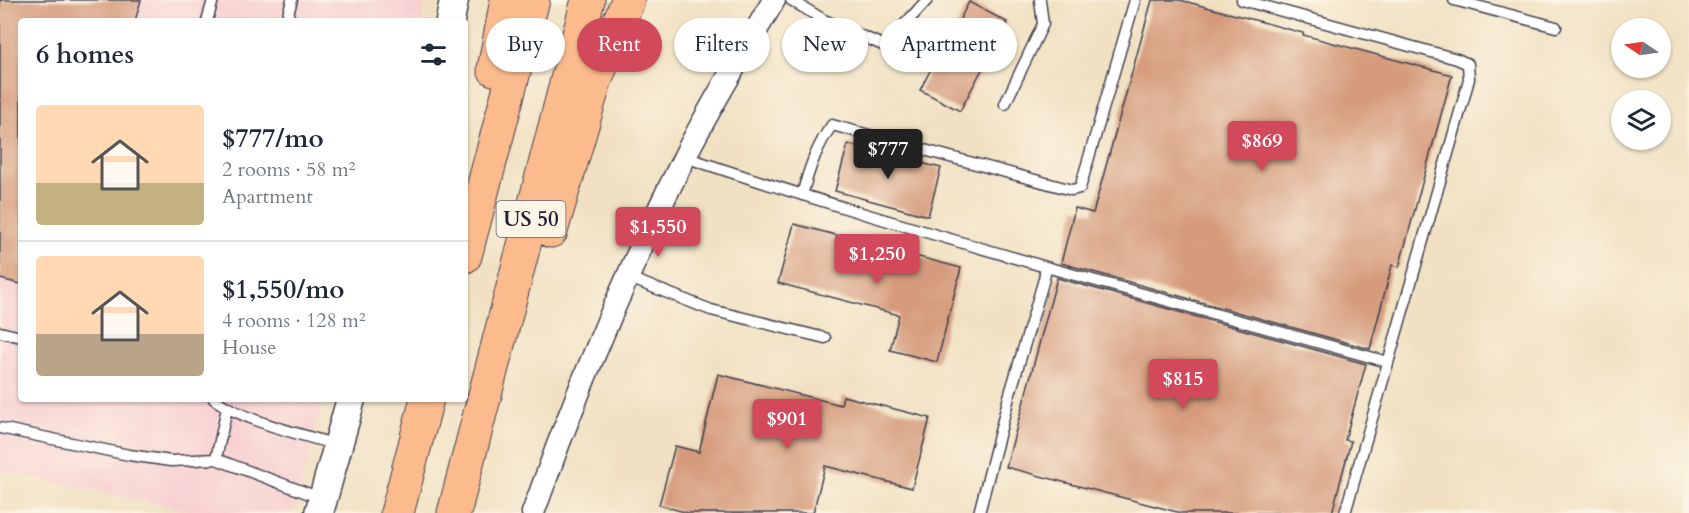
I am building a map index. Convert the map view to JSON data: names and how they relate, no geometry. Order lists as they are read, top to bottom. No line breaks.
{"streets":{"highway":["US 50"]},"north":"left","page":{"chip":["Buy","Rent","Filters","New","Apartment"],"heading":"6 homes","list":[{"name":"$777/mo","note":"2 rooms · 58 m² · Apartment"},{"name":"$1,550/mo","note":"4 rooms · 128 m² · House"}],"price":["$869","$777","$1,550","$1,250","$815","$901"]}}
